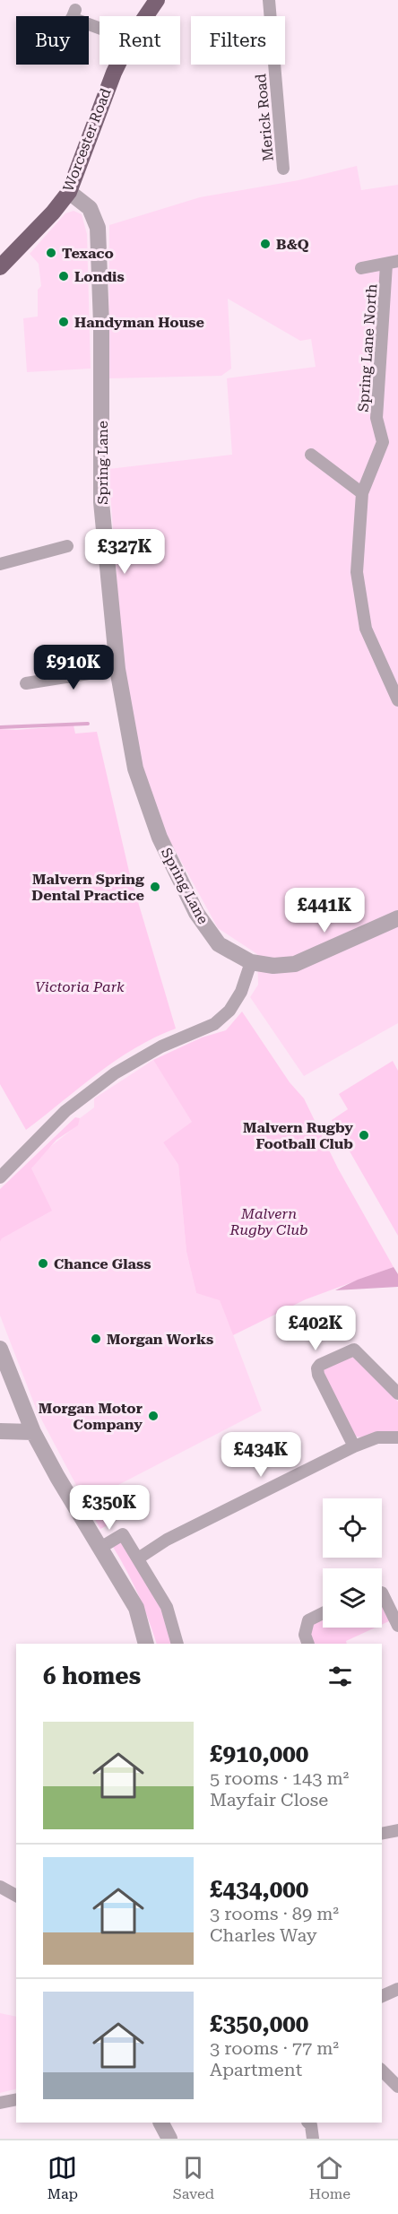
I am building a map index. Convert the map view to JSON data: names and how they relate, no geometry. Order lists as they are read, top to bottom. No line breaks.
{"streets":{"highway":["Worcester Road"],"street":["Merick Road","Spring Lane North","Spring Lane"]},"crossings":[["Worcester Road","Spring Lane"]],"parks":["Victoria Park","Malvern Rugby Club"],"places":["B&Q","Texaco","Londis","Handyman House","Malvern Spring Dental Practice","Malvern Rugby Football Club","Chance Glass","Morgan Works","Morgan Motor Company"],"page":{"chip":["Buy","Rent","Filters"],"price":["£327K","£910K","£441K","£402K","£434K","£350K"],"heading":"6 homes","list":[{"name":"£910,000","note":"5 rooms · 143 m² · Mayfair Close"},{"name":"£434,000","note":"3 rooms · 89 m² · Charles Way"},{"name":"£350,000","note":"3 rooms · 77 m² · Apartment"}],"tabs":["Map","Saved","Home"]}}
